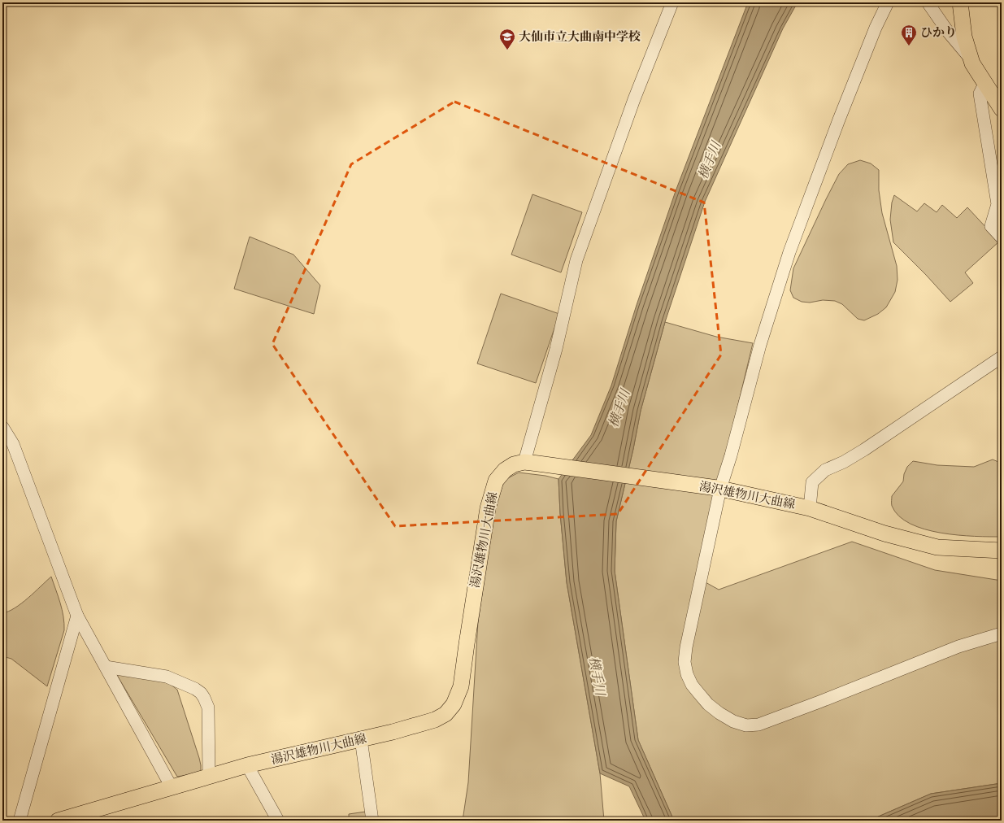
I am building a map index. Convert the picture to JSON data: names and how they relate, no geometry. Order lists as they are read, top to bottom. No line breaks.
{"streets":{"main road":["湯沢雄物川大曲線"]},"water":["横手川"],"places":{"building":["ひかり"],"school or university":["大仙市立大曲南中学校"]}}
